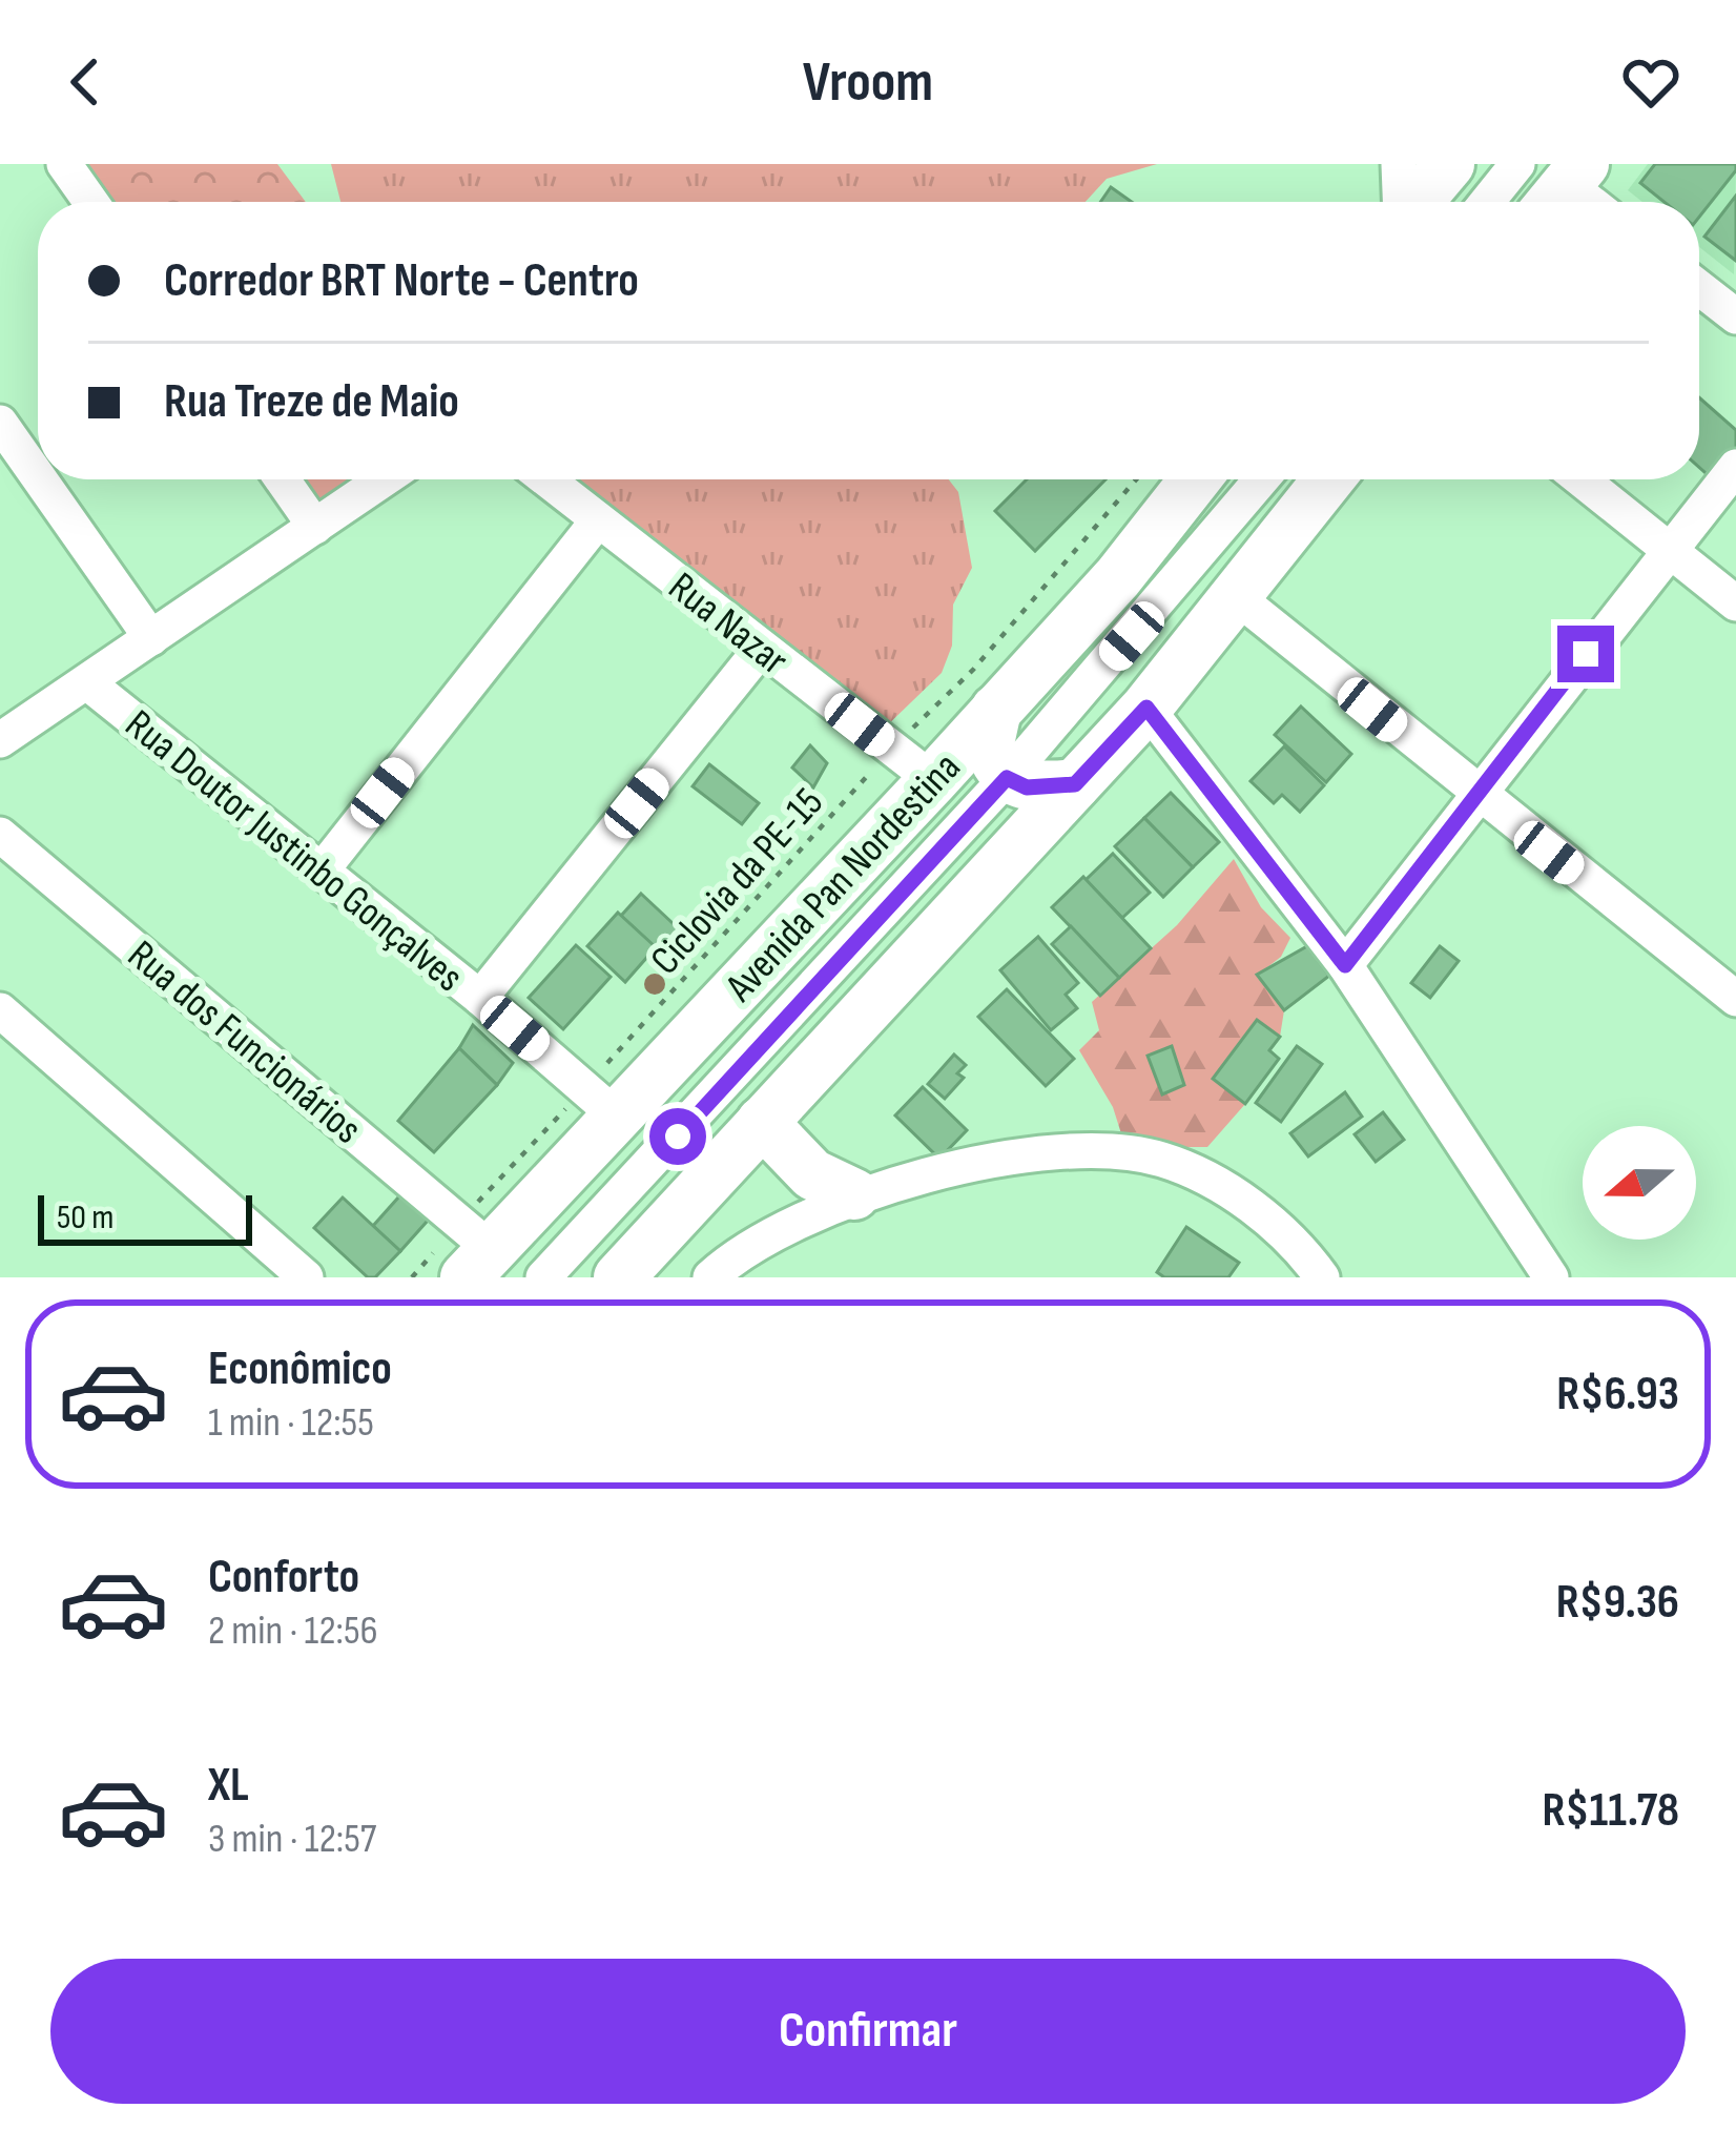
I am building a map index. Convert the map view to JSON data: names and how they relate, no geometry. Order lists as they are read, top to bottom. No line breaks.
{"streets":{"highway":["Avenida Pan Nordestina"],"street":["Rua Nazar","Rua Doutor Justinbo Gonçalves","Rua dos Funcionários"],"path":["Ciclovia da PE-15"]},"crossings":[["Rua Nazar","Avenida Pan Nordestina"],["Rua Nazar","Ciclovia da PE-15"],["Rua Doutor Justinbo Gonçalves","Avenida Pan Nordestina"],["Rua Doutor Justinbo Gonçalves","Ciclovia da PE-15"],["Avenida Pan Nordestina","Ciclovia da PE-15"],["Avenida Pan Nordestina","Rua dos Funcionários"],["Ciclovia da PE-15","Rua dos Funcionários"]],"scale_bar":"50 m","north":"left","page":{"header":"Vroom","banner":["Corredor BRT Norte - Centro","Rua Treze de Maio"],"scale":"50 m","list":[{"name":"Econômico","note":"1 min · 12:55","value":"R$6.93"},{"name":"Conforto","note":"2 min · 12:56","value":"R$9.36"},{"name":"XL","note":"3 min · 12:57","value":"R$11.78"}],"buttons":"Confirmar"}}
